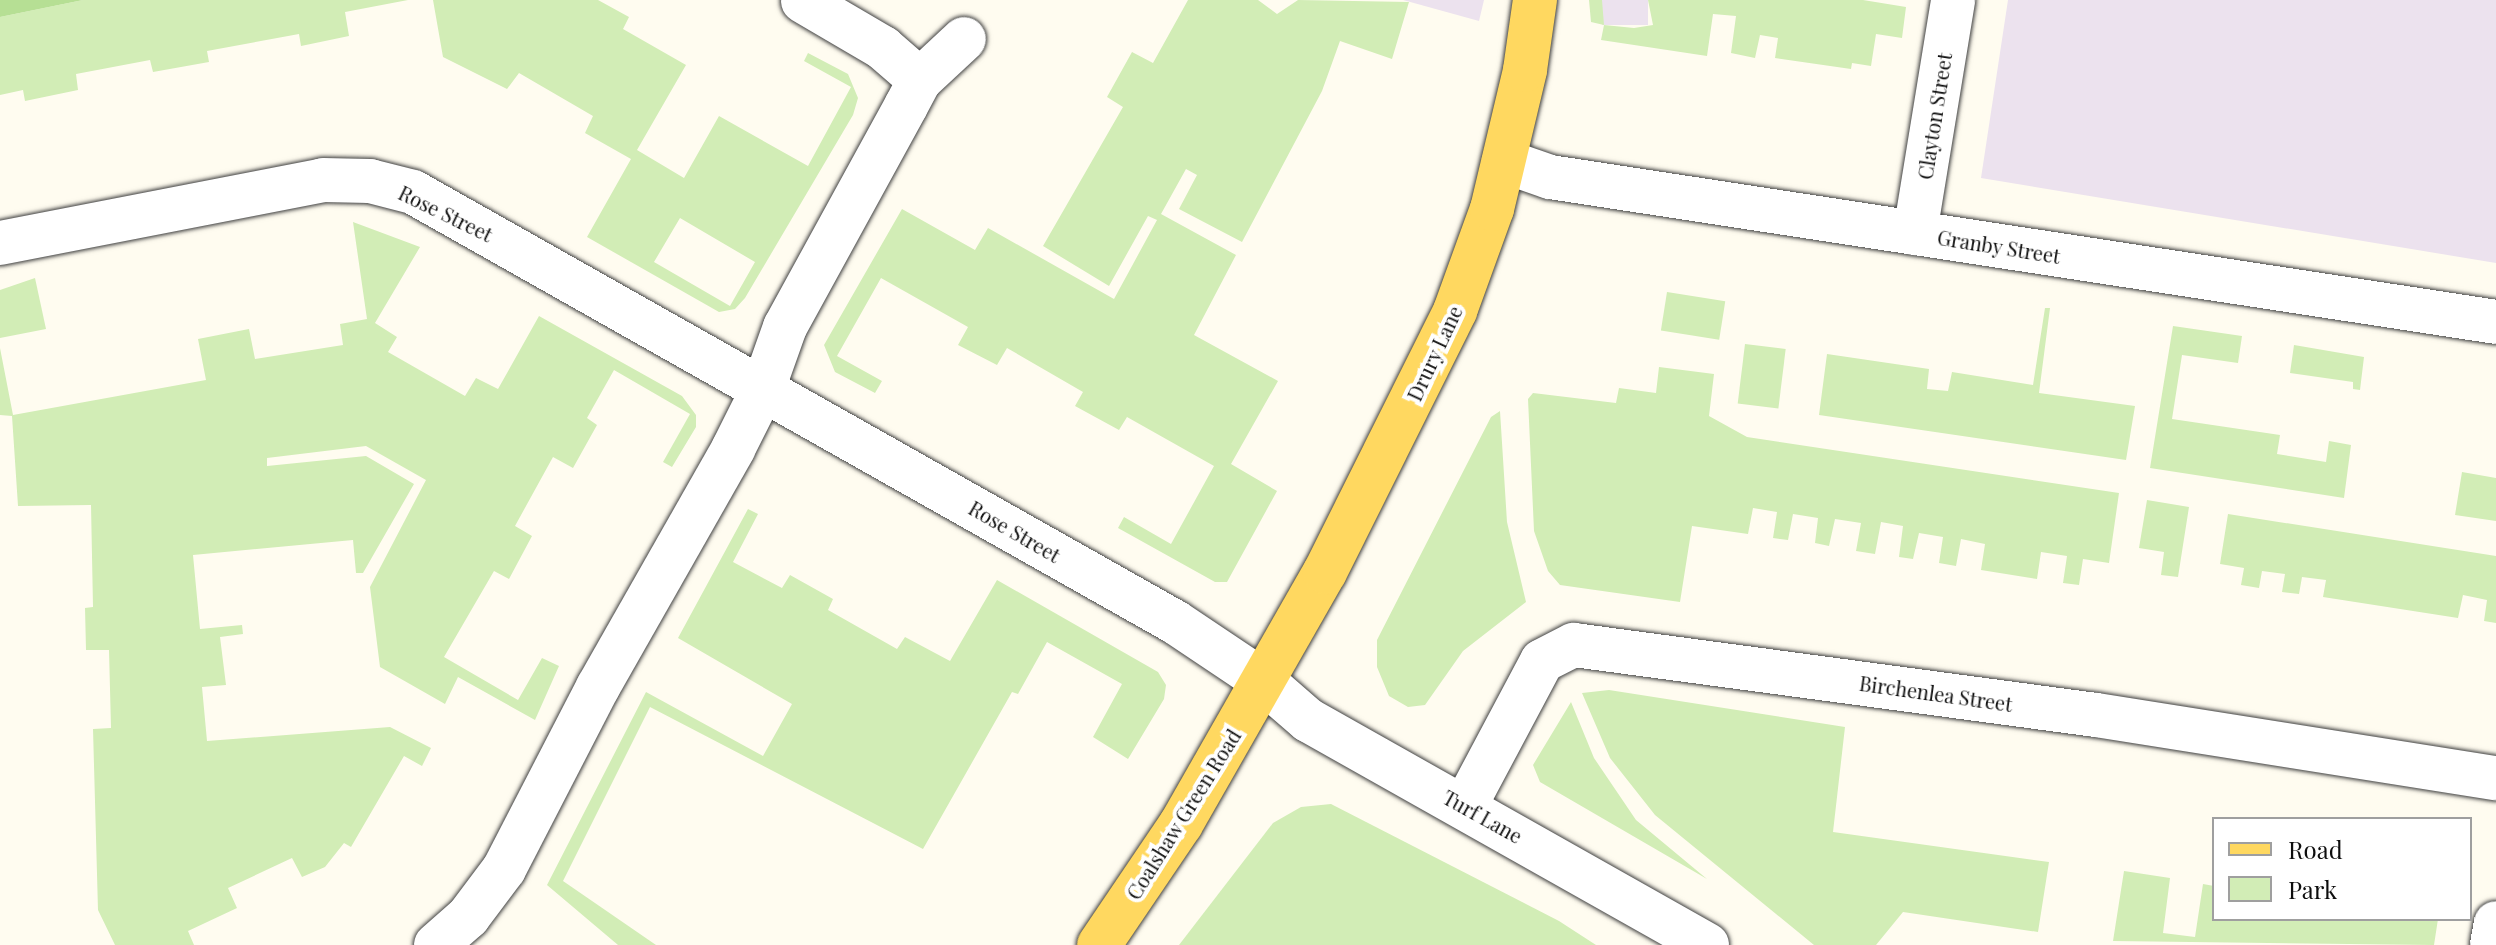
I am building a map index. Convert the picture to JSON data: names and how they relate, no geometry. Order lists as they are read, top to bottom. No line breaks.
{"streets":{"main road":["Drury Lane","Coalshaw Green Road"],"street":["Clayton Street","Rose Street","Granby Street","Birchenlea Street","Turf Lane"]},"crossings":[["Clayton Street","Granby Street"],["Rose Street","Drury Lane"],["Rose Street","Coalshaw Green Road"],["Rose Street","Turf Lane"],["Granby Street","Drury Lane"],["Drury Lane","Coalshaw Green Road"],["Drury Lane","Turf Lane"],["Birchenlea Street","Turf Lane"],["Coalshaw Green Road","Turf Lane"]],"legend":["Road","Park"]}
